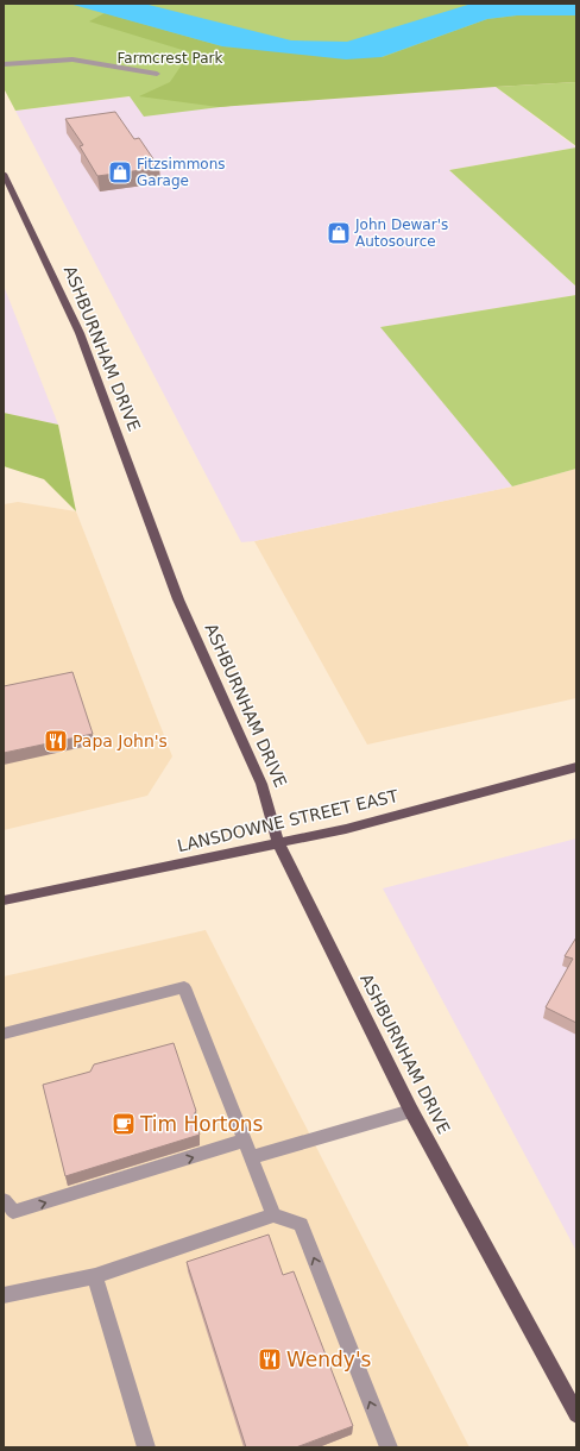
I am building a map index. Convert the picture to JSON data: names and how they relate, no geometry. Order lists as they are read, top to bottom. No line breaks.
{"streets":{"main road":["ASHBURNHAM DRIVE","LANSDOWNE STREET EAST"]},"crossings":[["ASHBURNHAM DRIVE","LANSDOWNE STREET EAST"]],"parks":["Farmcrest Park"],"places":{"shop":["Fitzsimmons Garage","John Dewar's Autosource"],"restaurant":["Papa John's","Wendy's"],"cafe":["Tim Hortons"]}}
